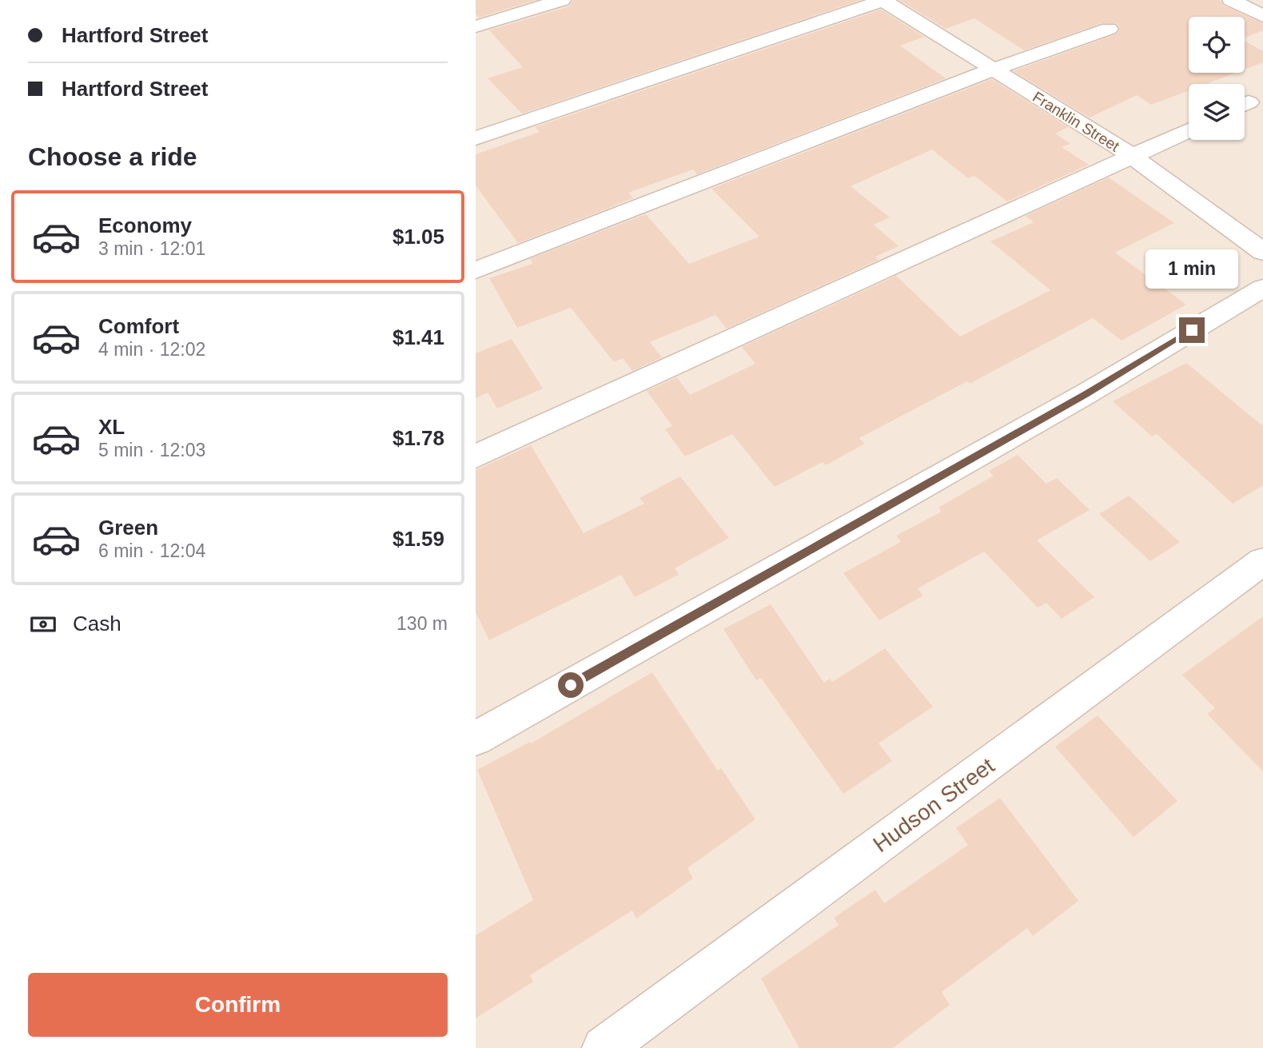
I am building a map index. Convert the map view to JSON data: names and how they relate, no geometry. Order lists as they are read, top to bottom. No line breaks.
{"streets":{"street":["Franklin Street","Hudson Street"]},"page":{"banner":["Hartford Street","Hartford Street"],"heading":"Choose a ride","list":[{"name":"Economy","note":"3 min · 12:01","value":"$1.05"},{"name":"Comfort","note":"4 min · 12:02","value":"$1.41"},{"name":"XL","note":"5 min · 12:03","value":"$1.78"},{"name":"Green","note":"6 min · 12:04","value":"$1.59"}],"bubble":"1 min","pay":["Cash","130 m"],"buttons":"Confirm"}}
